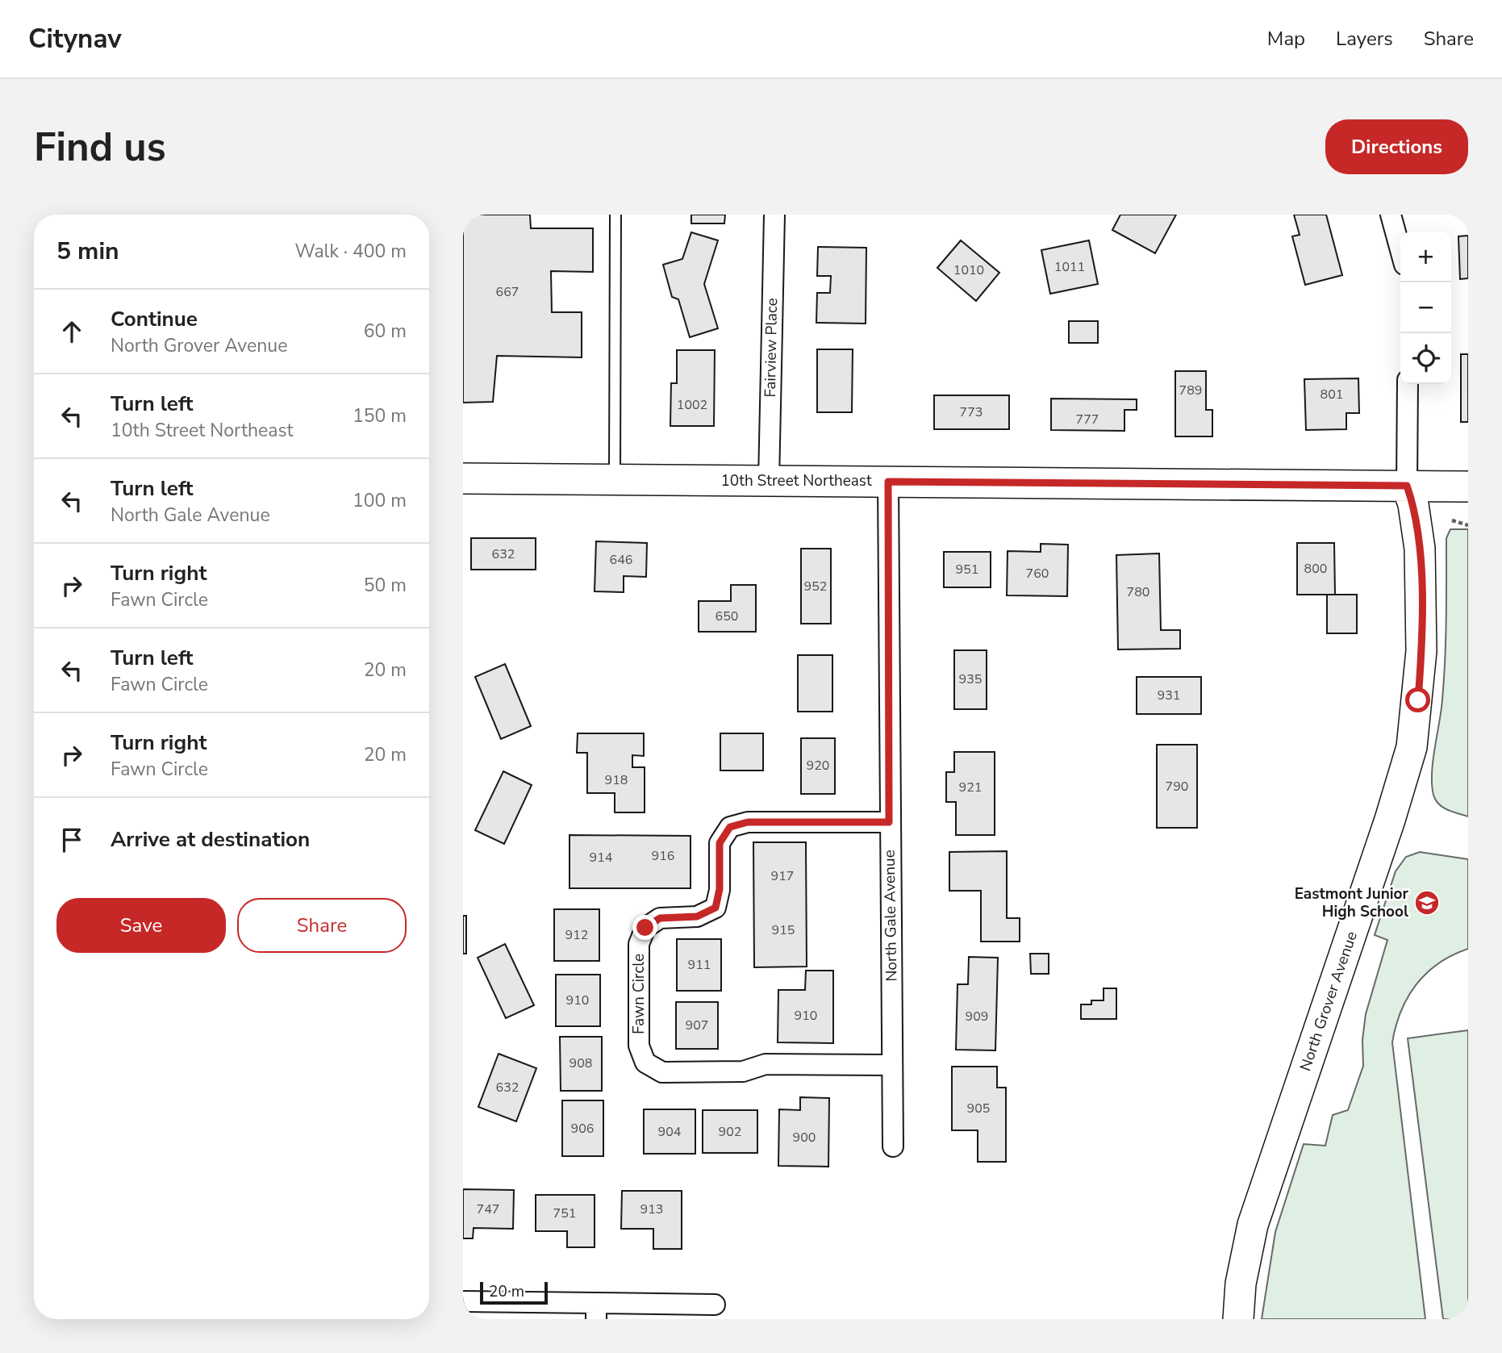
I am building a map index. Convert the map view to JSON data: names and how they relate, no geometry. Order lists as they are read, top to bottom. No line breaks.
{"streets":{"main road":["10th Street Northeast","North Grover Avenue"],"street":["Fairview Place","North Gale Avenue","Fawn Circle"]},"crossings":[["Fairview Place","10th Street Northeast"],["10th Street Northeast","North Gale Avenue"],["10th Street Northeast","North Grover Avenue"],["North Gale Avenue","Fawn Circle"]],"places":{"school or university":["Eastmont Junior High School"]},"house_numbers":["1011","1010","667","789","801","1002","773","777","632","646","800","951","760","952","780","650","935","931","920","918","790","921","916","914","917","915","912","911","910","910","909","907","908","632","905","906","904","902","900","747","913","751"],"scale_bar":"20 m","page":{"header":"Citynav","nav":["Map","Layers","Share"],"buttons":["Directions",["Save","Share"]],"title":"Find us","heading":["5 min","Walk · 400 m"],"map_buttons":["+","−"],"list":[["Continue","North Grover Avenue","60 m"],["Turn left","10th Street Northeast","150 m"],["Turn left","North Gale Avenue","100 m"],["Turn right","Fawn Circle","50 m"],["Turn left","Fawn Circle","20 m"],["Turn right","Fawn Circle","20 m"],"Arrive at destination"],"scale":"20 m"}}
